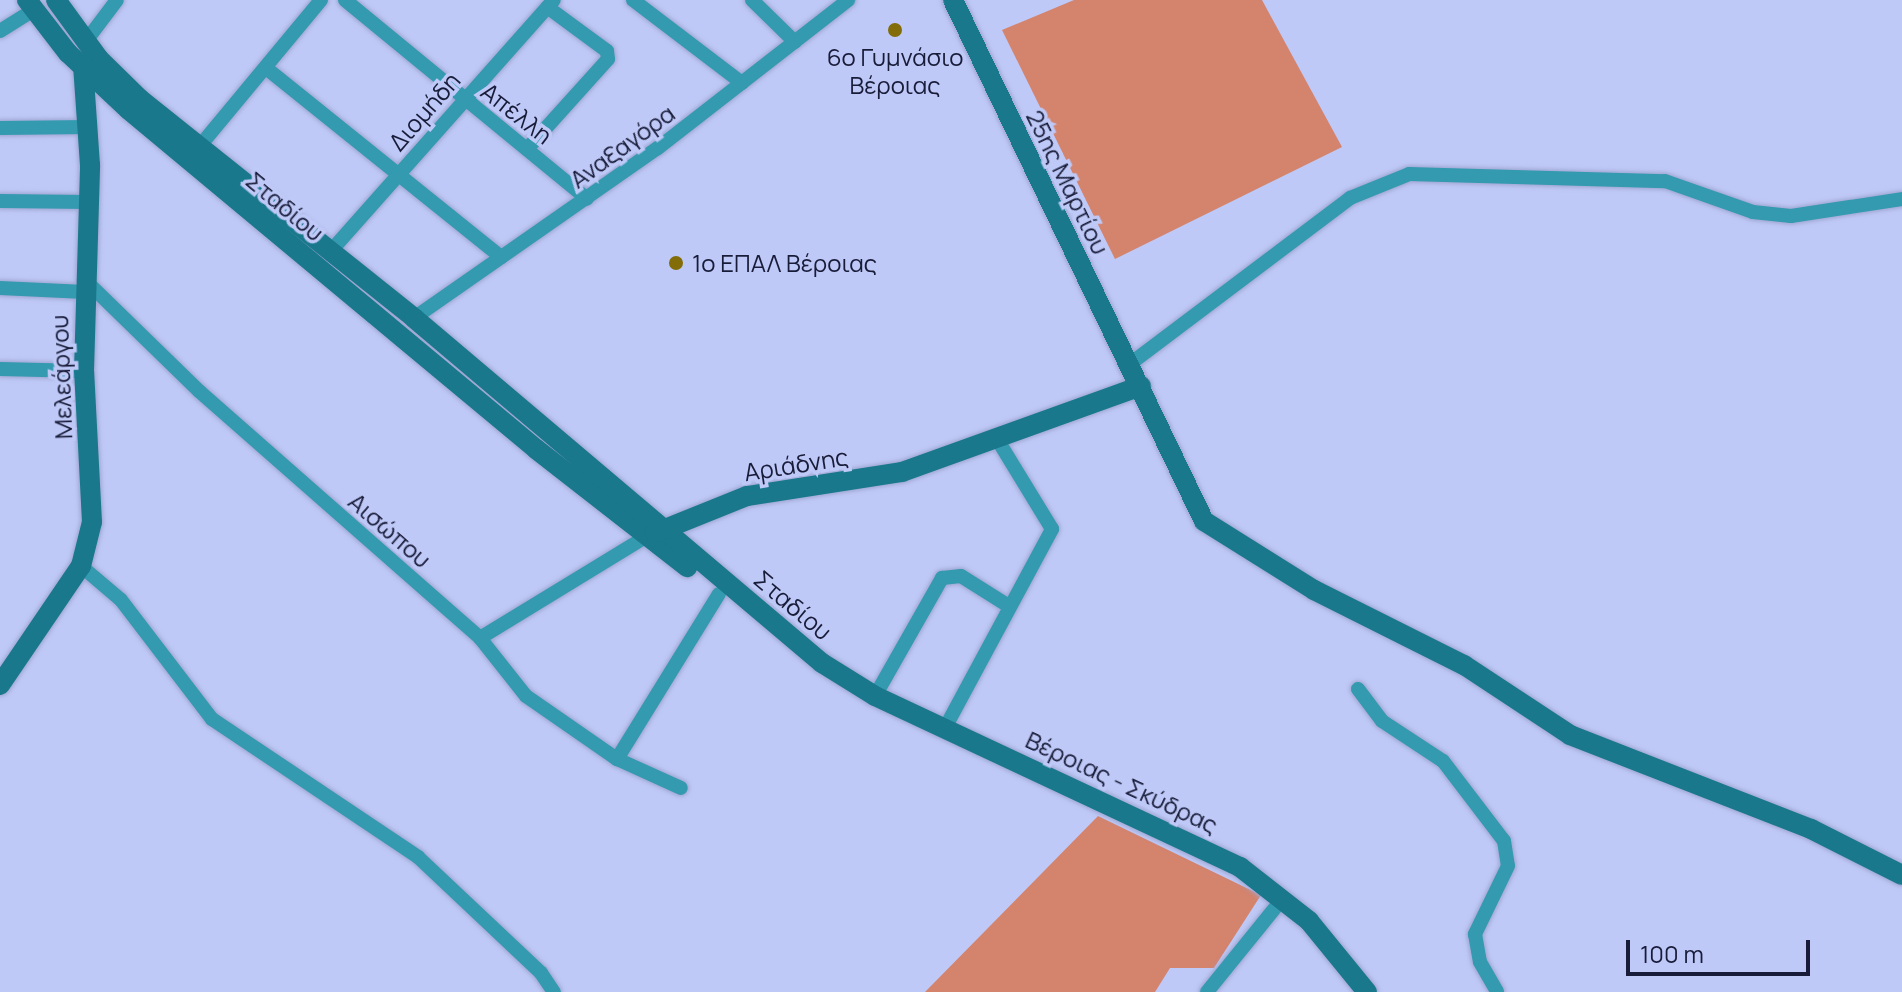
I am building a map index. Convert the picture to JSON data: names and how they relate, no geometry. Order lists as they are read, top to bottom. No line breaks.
{"streets":{"main road":["25ης Μαρτίου","Σταδίου","Μελεάργου","Αριάδνης","Βέροιας - Σκύδρας"],"street":["Διομήδη","Απέλλη","Αναξαγόρα","Αισώπου"]},"crossings":[["Διομήδη","Απέλλη"],["Διομήδη","Σταδίου"],["Απέλλη","Αναξαγόρα"],["Αναξαγόρα","Σταδίου"],["25ης Μαρτίου","Αριάδνης"],["Σταδίου","Μελεάργου"],["Σταδίου","Αριάδνης"],["Σταδίου","Βέροιας - Σκύδρας"],["Μελεάργου","Αισώπου"],["Αριάδνης","Αισώπου"]],"places":["6ο Γυμνάσιο Βέροιας","1ο ΕΠΑΛ Βέροιας"],"scale_bar":"100 m"}
